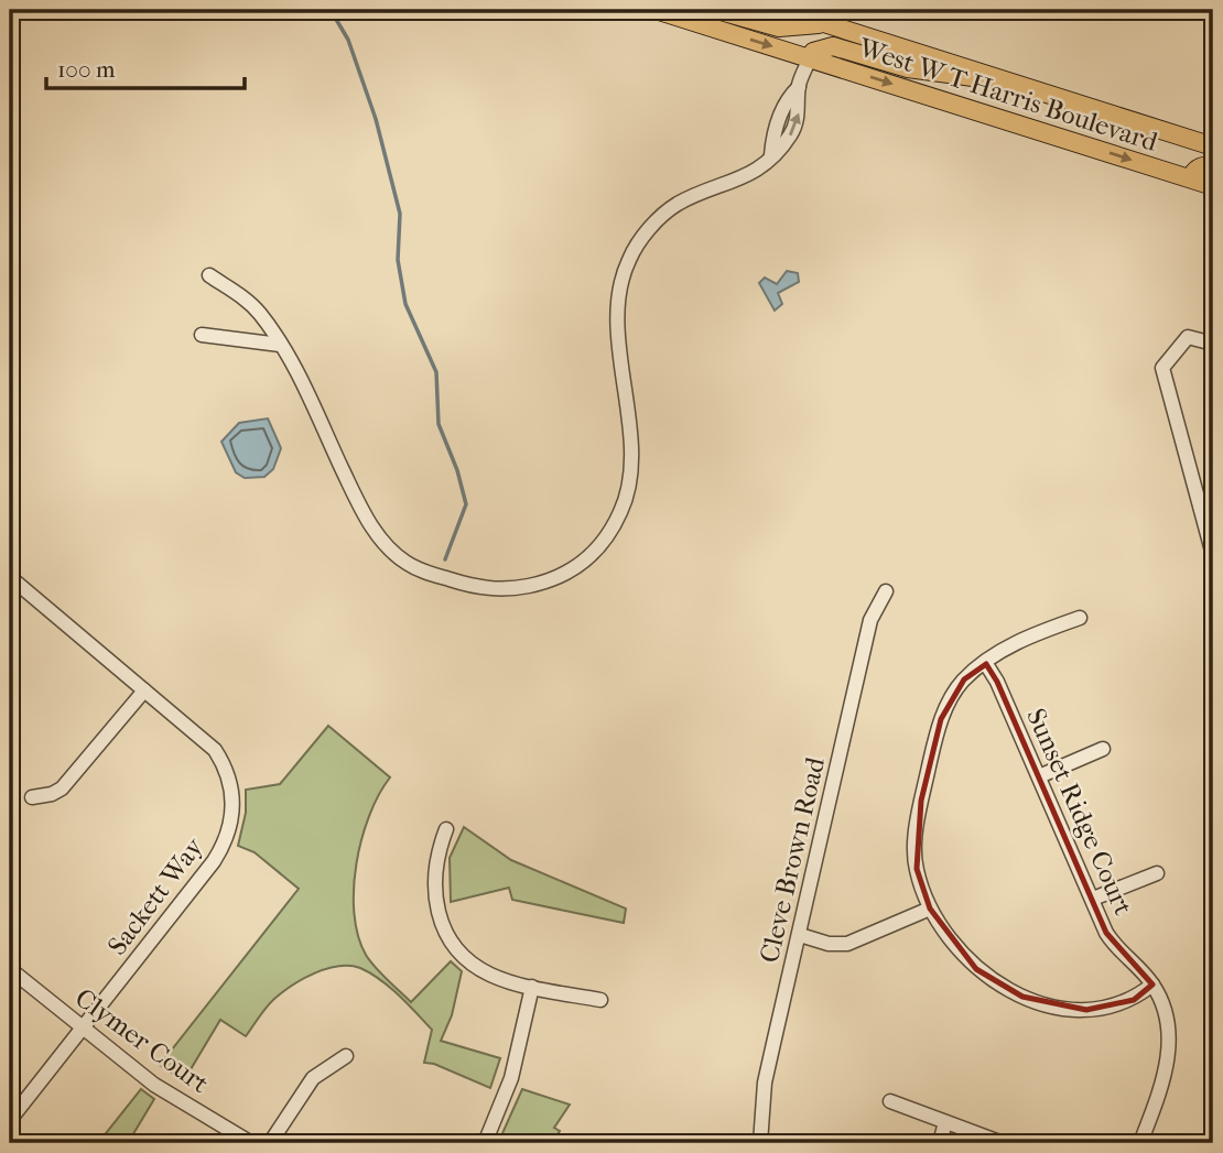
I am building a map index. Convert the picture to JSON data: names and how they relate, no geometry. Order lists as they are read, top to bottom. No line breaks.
{"streets":{"main road":["West W T Harris Boulevard"],"street":["Sunset Ridge Court","Cleve Brown Road","Sackett Way","Clymer Court"]},"crossings":[["Sackett Way","Clymer Court"]],"scale_bar":"100 m"}
